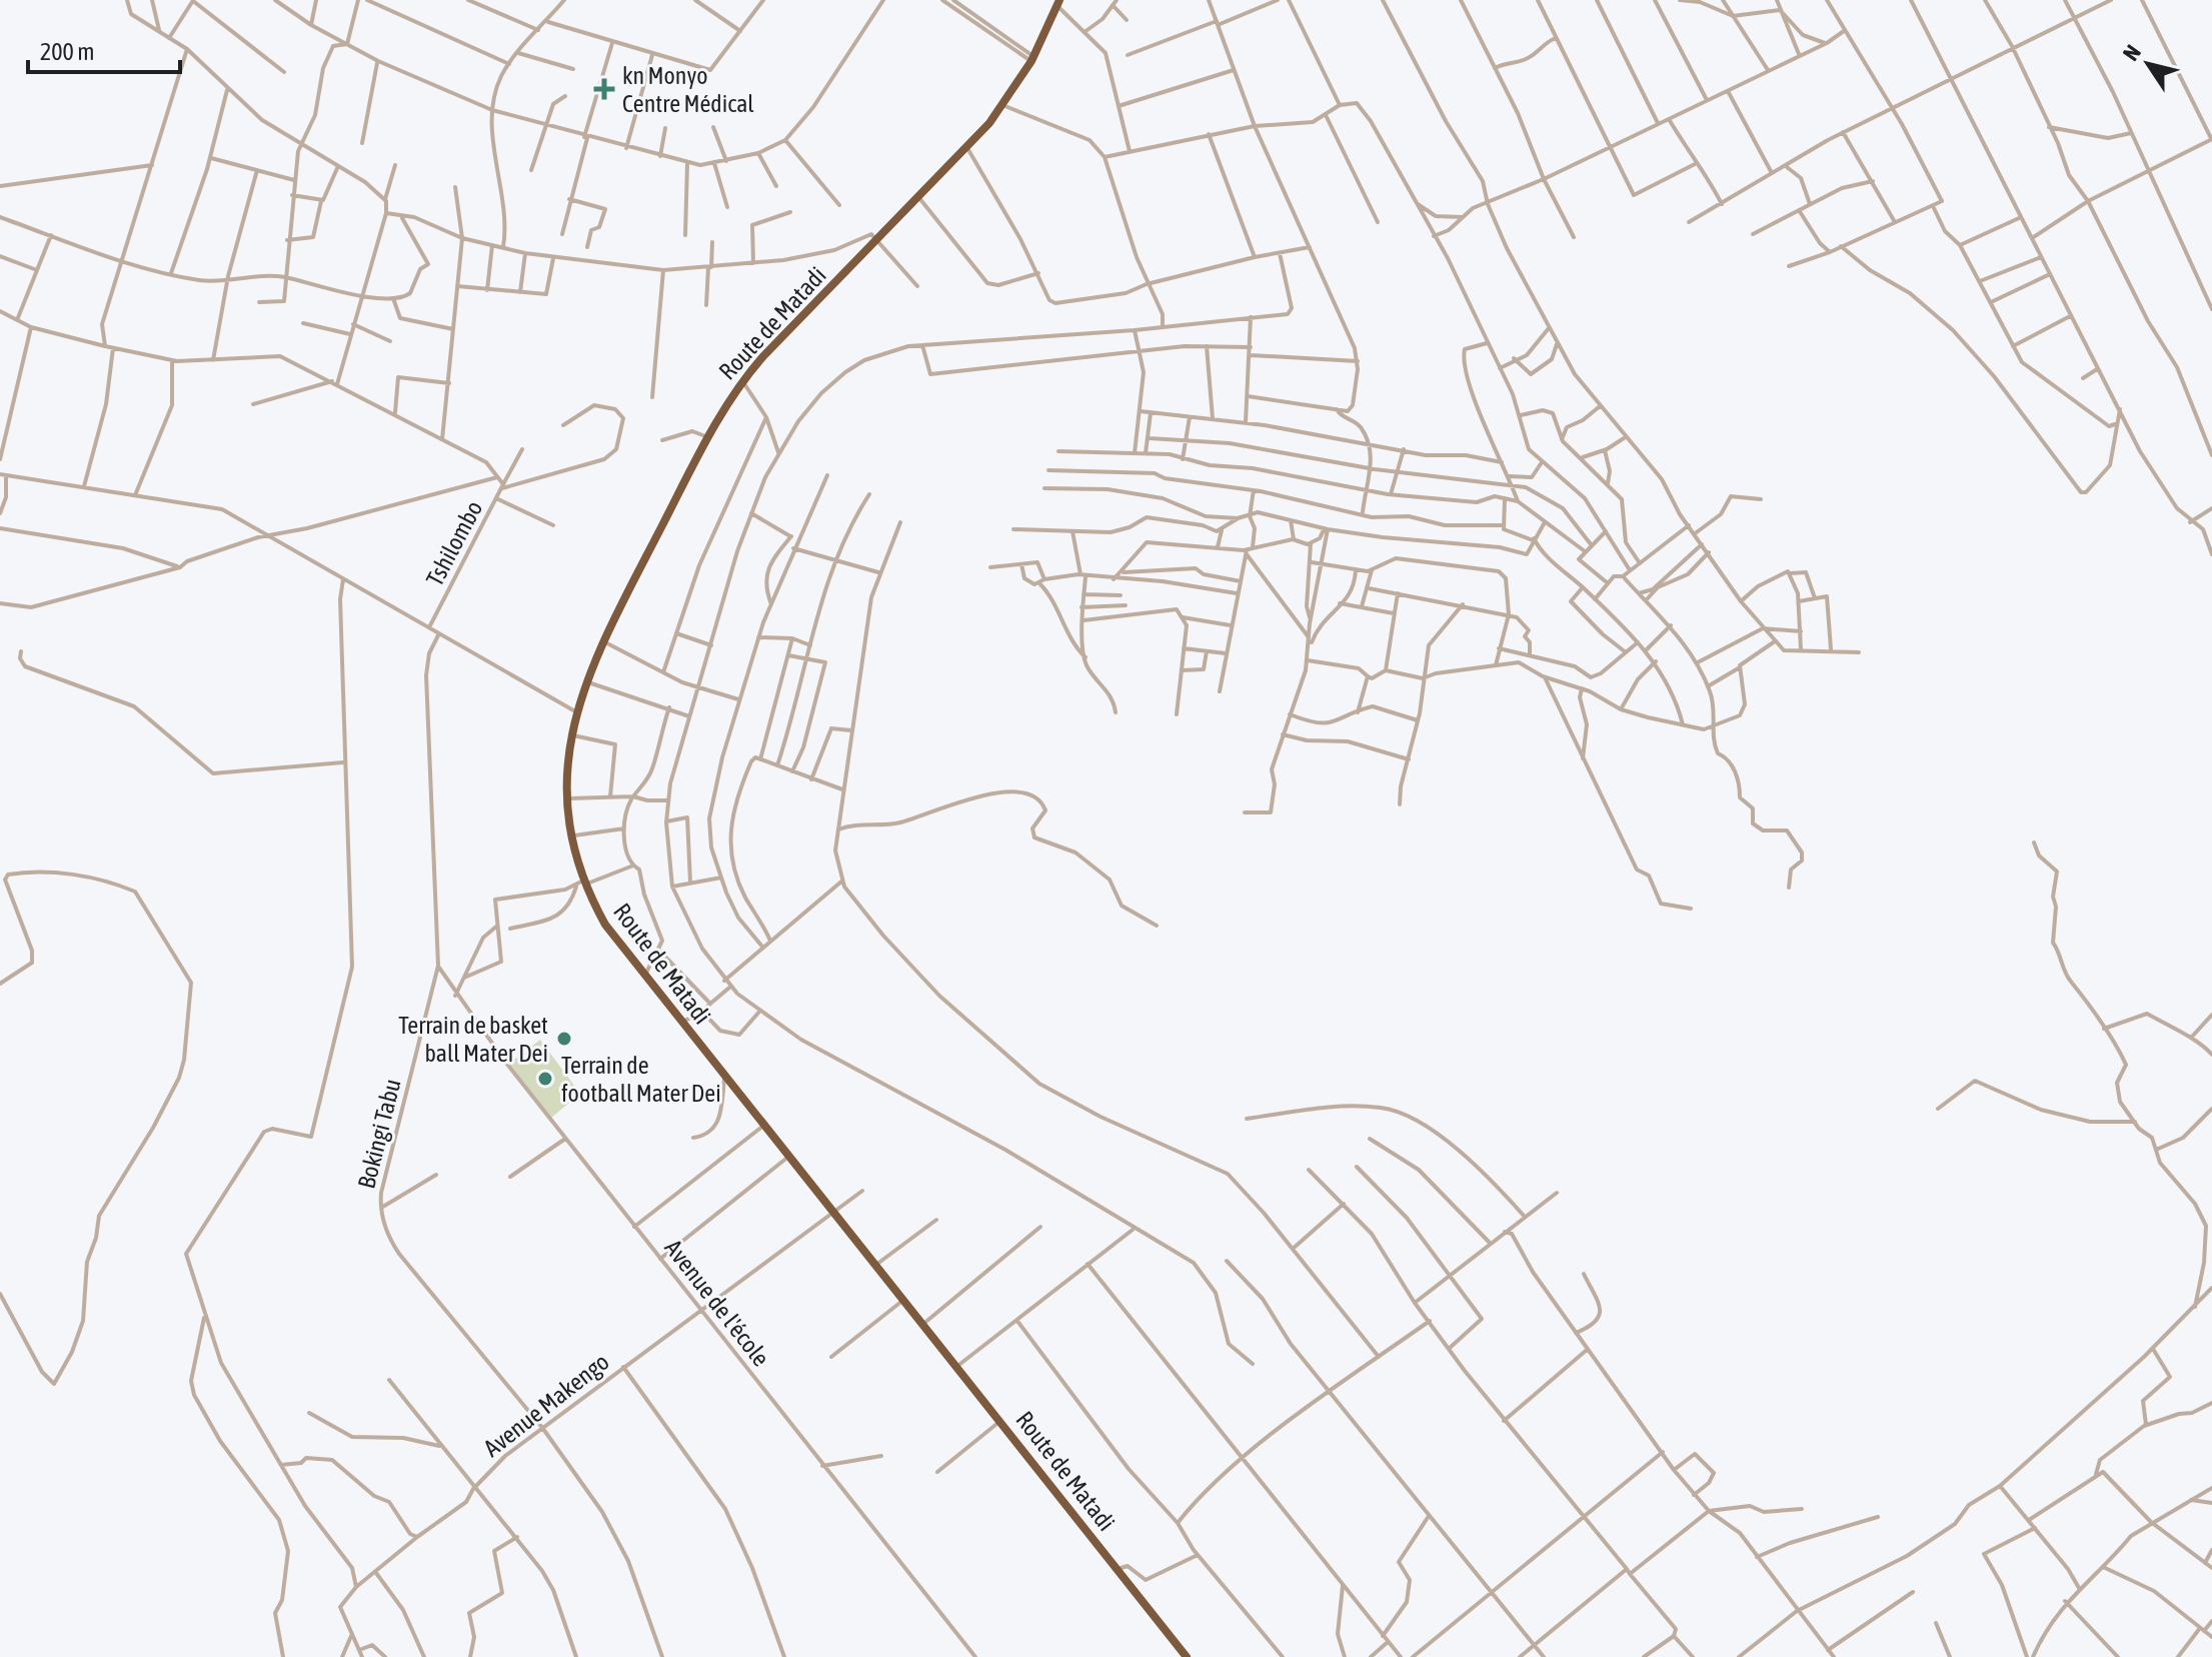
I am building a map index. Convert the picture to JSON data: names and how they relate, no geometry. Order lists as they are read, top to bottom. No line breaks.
{"streets":{"highway":["Route de Matadi"],"street":["Tshilombo","Bokingi Tabu","Avenue de l'école","Avenue Makengo"]},"crossings":[["Route de Matadi","Avenue Makengo"],["Bokingi Tabu","Avenue de l'école"],["Bokingi Tabu","Avenue Makengo"],["Avenue de l'école","Avenue Makengo"]],"places":{"health":["kn Monyo Centre Médical"],"other":["Terrain de basket ball Mater Dei","Terrain de football Mater Dei"]},"scale_bar":"200 m","north":"top left"}
